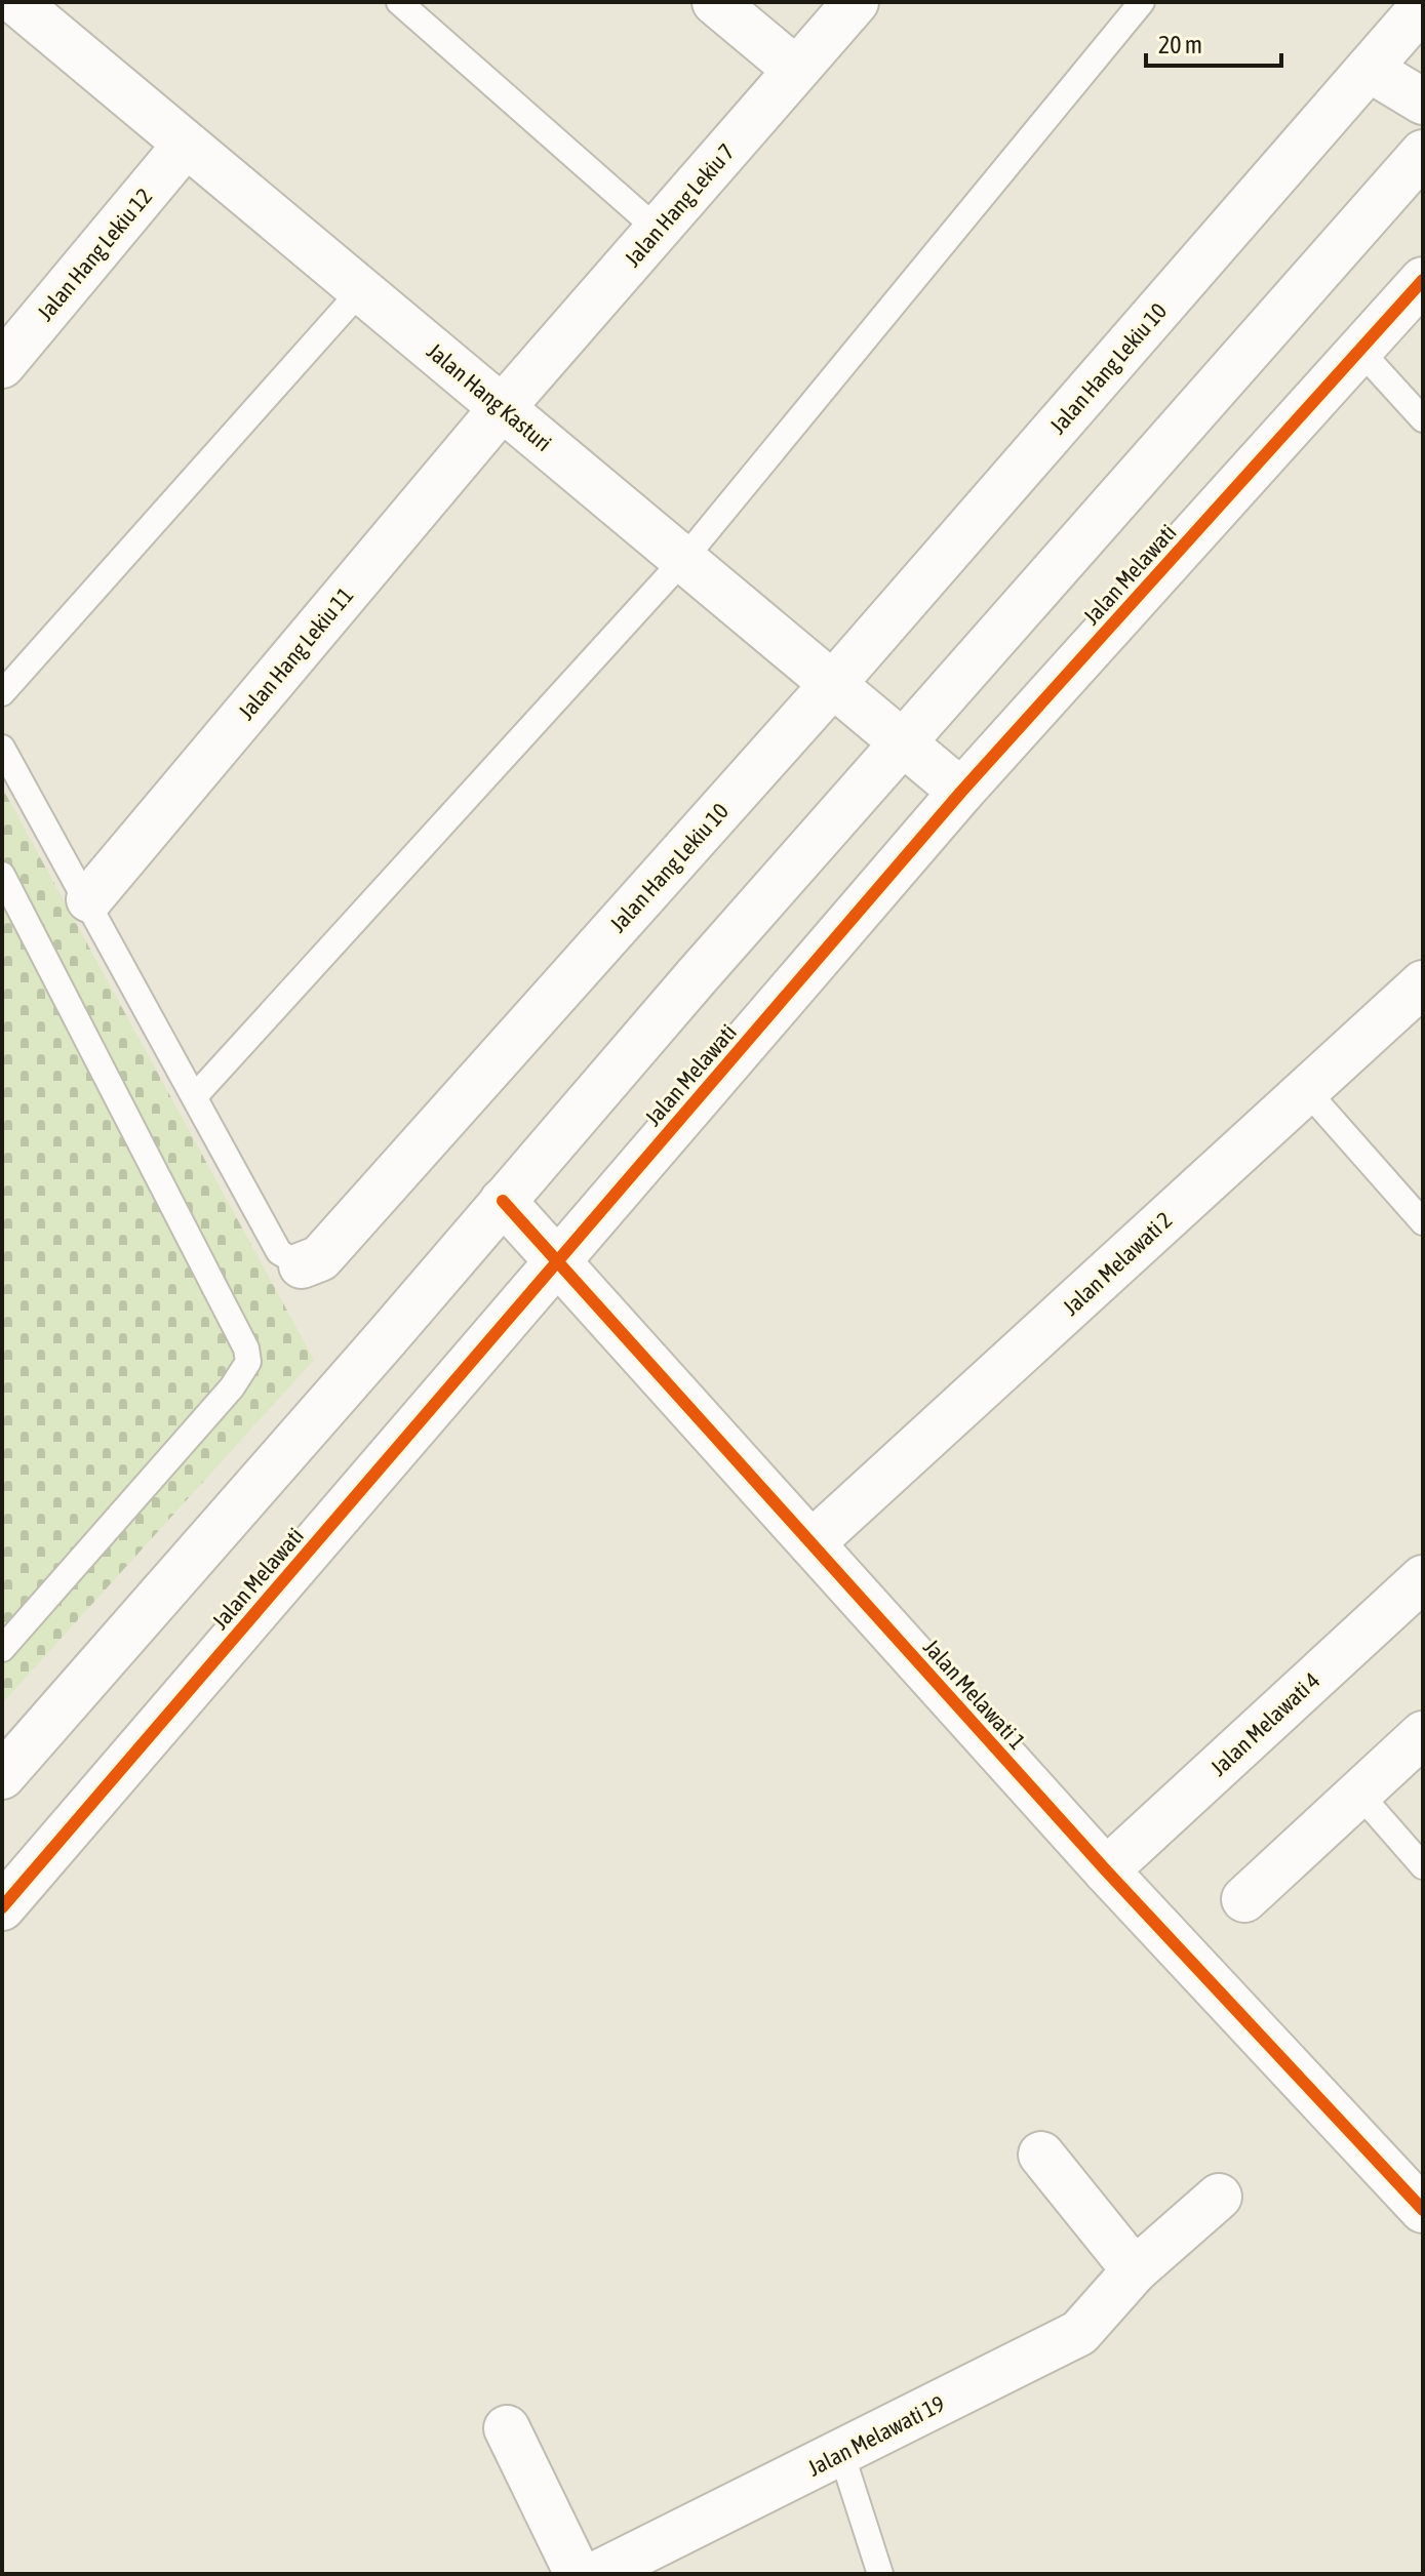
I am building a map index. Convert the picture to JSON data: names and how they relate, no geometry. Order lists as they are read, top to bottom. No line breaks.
{"streets":{"street":["Jalan Hang Lekiu 7","Jalan Hang Lekiu 12","Jalan Hang Lekiu 10","Jalan Hang Kasturi","Jalan Melawati","Jalan Hang Lekiu 11","Jalan Melawati 2","Jalan Melawati 1","Jalan Melawati 4","Jalan Melawati 19"]},"crossings":[["Jalan Hang Lekiu 7","Jalan Hang Kasturi"],["Jalan Hang Lekiu 7","Jalan Hang Lekiu 11"],["Jalan Hang Lekiu 12","Jalan Hang Kasturi"],["Jalan Hang Lekiu 10","Jalan Hang Kasturi"],["Jalan Hang Lekiu 10","Jalan Hang Lekiu 11"],["Jalan Hang Kasturi","Jalan Melawati"],["Jalan Hang Kasturi","Jalan Hang Lekiu 11"],["Jalan Melawati","Jalan Melawati 1"],["Jalan Melawati 2","Jalan Melawati 1"],["Jalan Melawati 1","Jalan Melawati 4"]],"scale_bar":"20 m"}
